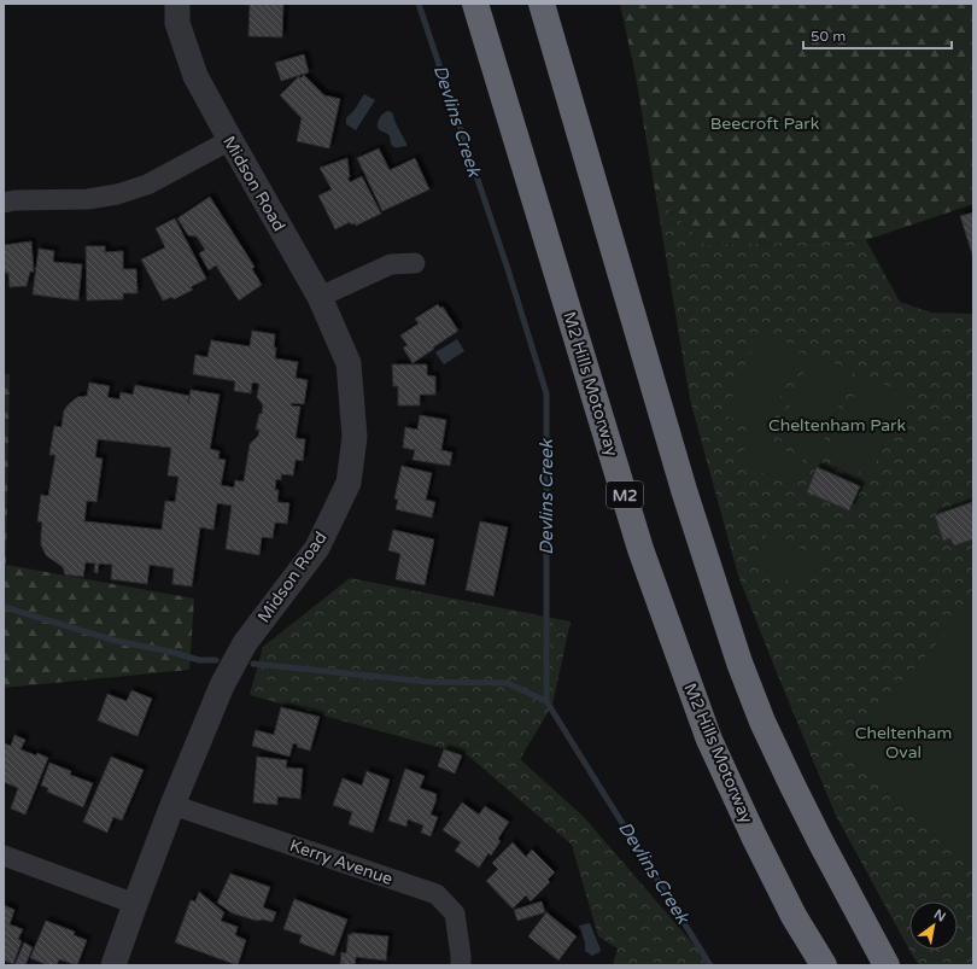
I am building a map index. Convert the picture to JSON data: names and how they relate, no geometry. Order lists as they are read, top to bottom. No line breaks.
{"streets":{"highway":["M2 Hills Motorway","M2"],"street":["Midson Road","Kerry Avenue"]},"crossings":[["Midson Road","Kerry Avenue"]],"water":["Devlins Creek"],"parks":["Beecroft Park","Cheltenham Park","Cheltenham Oval"],"scale_bar":"50 m","north":"top right"}
